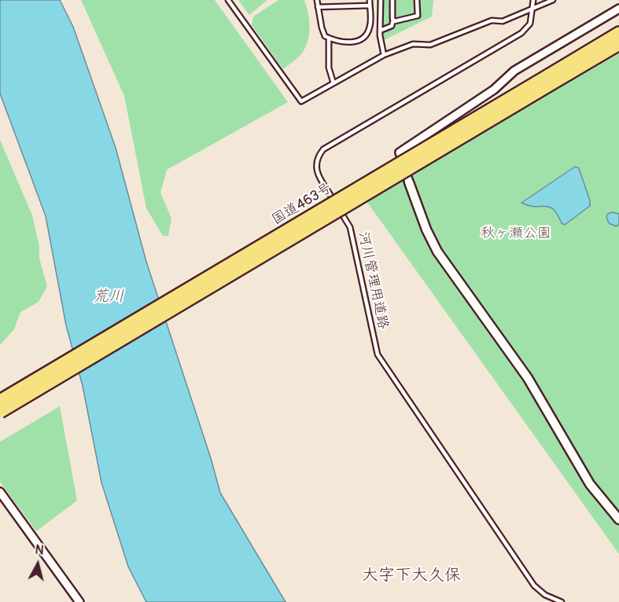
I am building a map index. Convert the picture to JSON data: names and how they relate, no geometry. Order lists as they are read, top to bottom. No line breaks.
{"streets":{"highway":["国道463号"],"lane":["河川管理用道路"]},"districts":["大字下大久保"],"water":["荒川"],"parks":["秋ヶ瀬公園"],"north":"top"}
